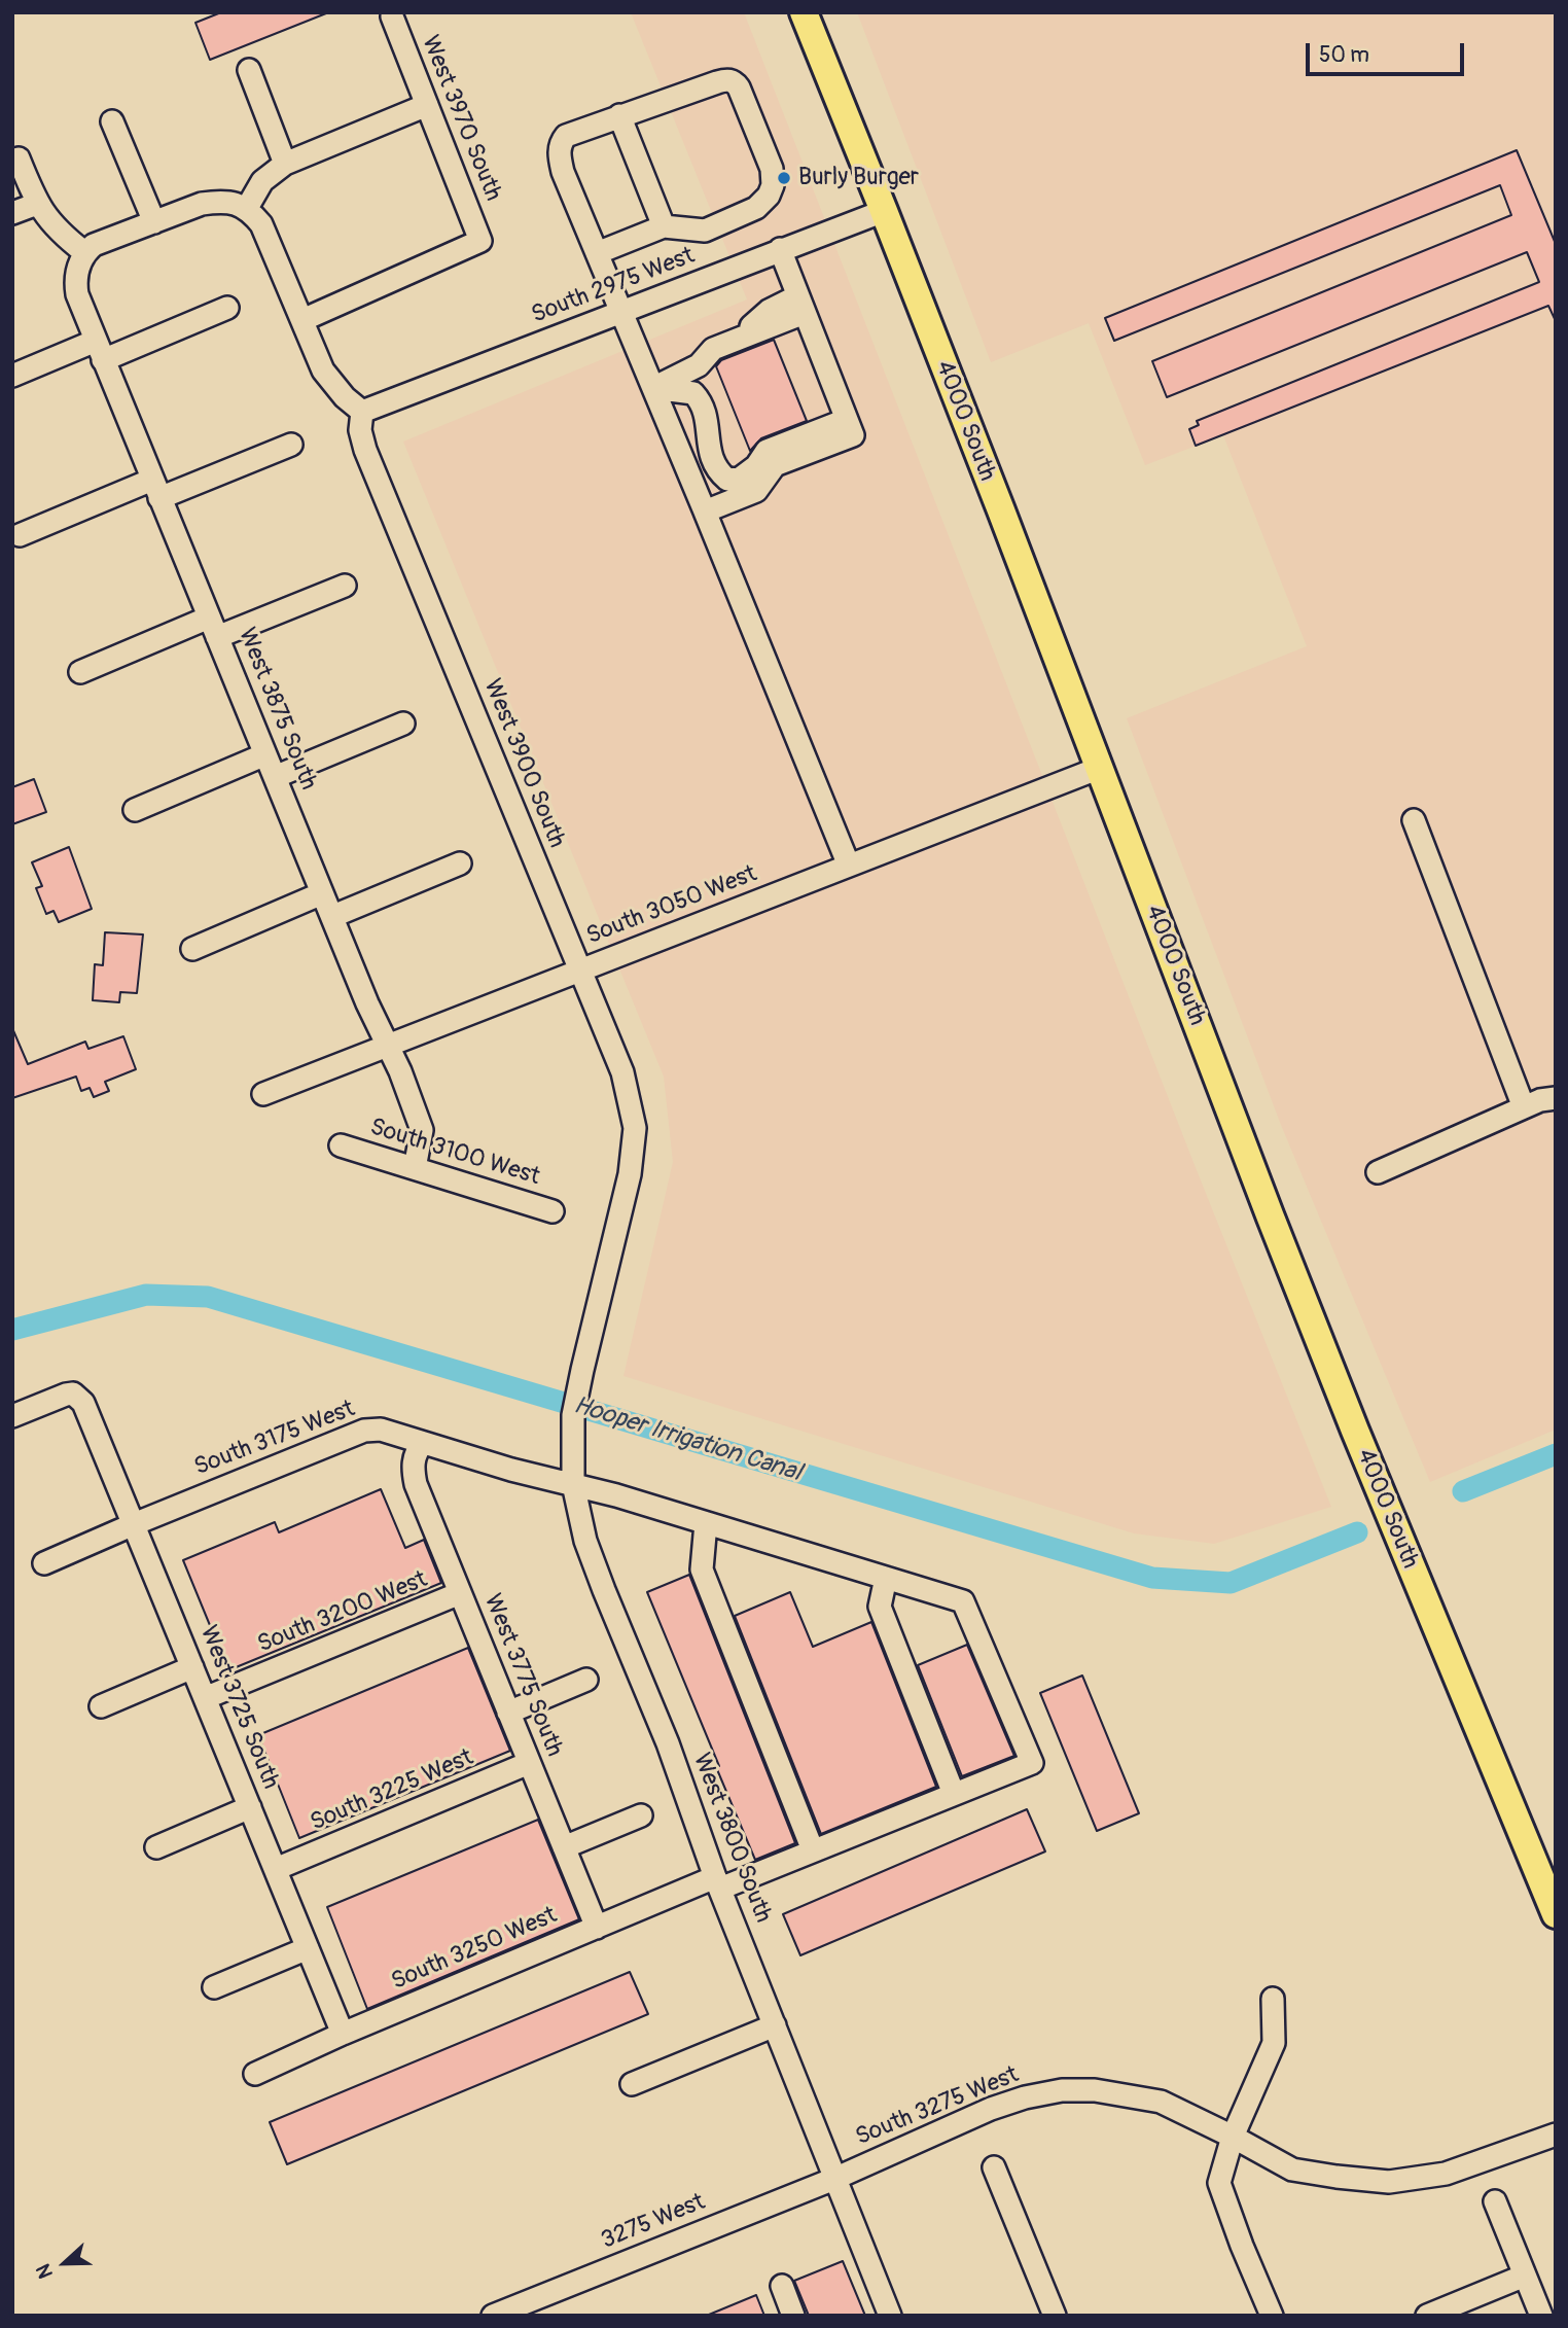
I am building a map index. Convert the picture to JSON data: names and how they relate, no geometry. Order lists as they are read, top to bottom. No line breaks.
{"streets":{"main road":["4000 South"],"street":["West 3970 South","South 2975 West","West 3875 South","West 3900 South","South 3050 West","South 3100 West","South 3175 West","South 3200 West","West 3775 South","West 3725 South","South 3225 West","West 3800 South","South 3250 West","South 3275 West","3275 West"]},"crossings":[["South 2975 West","4000 South"],["South 2975 West","West 3900 South"],["4000 South","South 3050 West"],["West 3875 South","South 3050 West"],["West 3875 South","South 3100 West"],["West 3900 South","South 3050 West"],["West 3900 South","West 3800 South"],["South 3175 West","West 3775 South"],["South 3175 West","West 3725 South"],["South 3175 West","West 3800 South"],["South 3175 West","South 3250 West"],["South 3200 West","West 3775 South"],["South 3200 West","West 3725 South"],["West 3775 South","South 3225 West"],["West 3775 South","South 3250 West"],["West 3725 South","South 3225 West"],["West 3725 South","South 3250 West"],["West 3800 South","South 3250 West"],["West 3800 South","South 3275 West"],["West 3800 South","3275 West"],["South 3275 West","3275 West"]],"water":["Hooper Irrigation Canal"],"places":["Burly Burger"],"scale_bar":"50 m","north":"left"}
